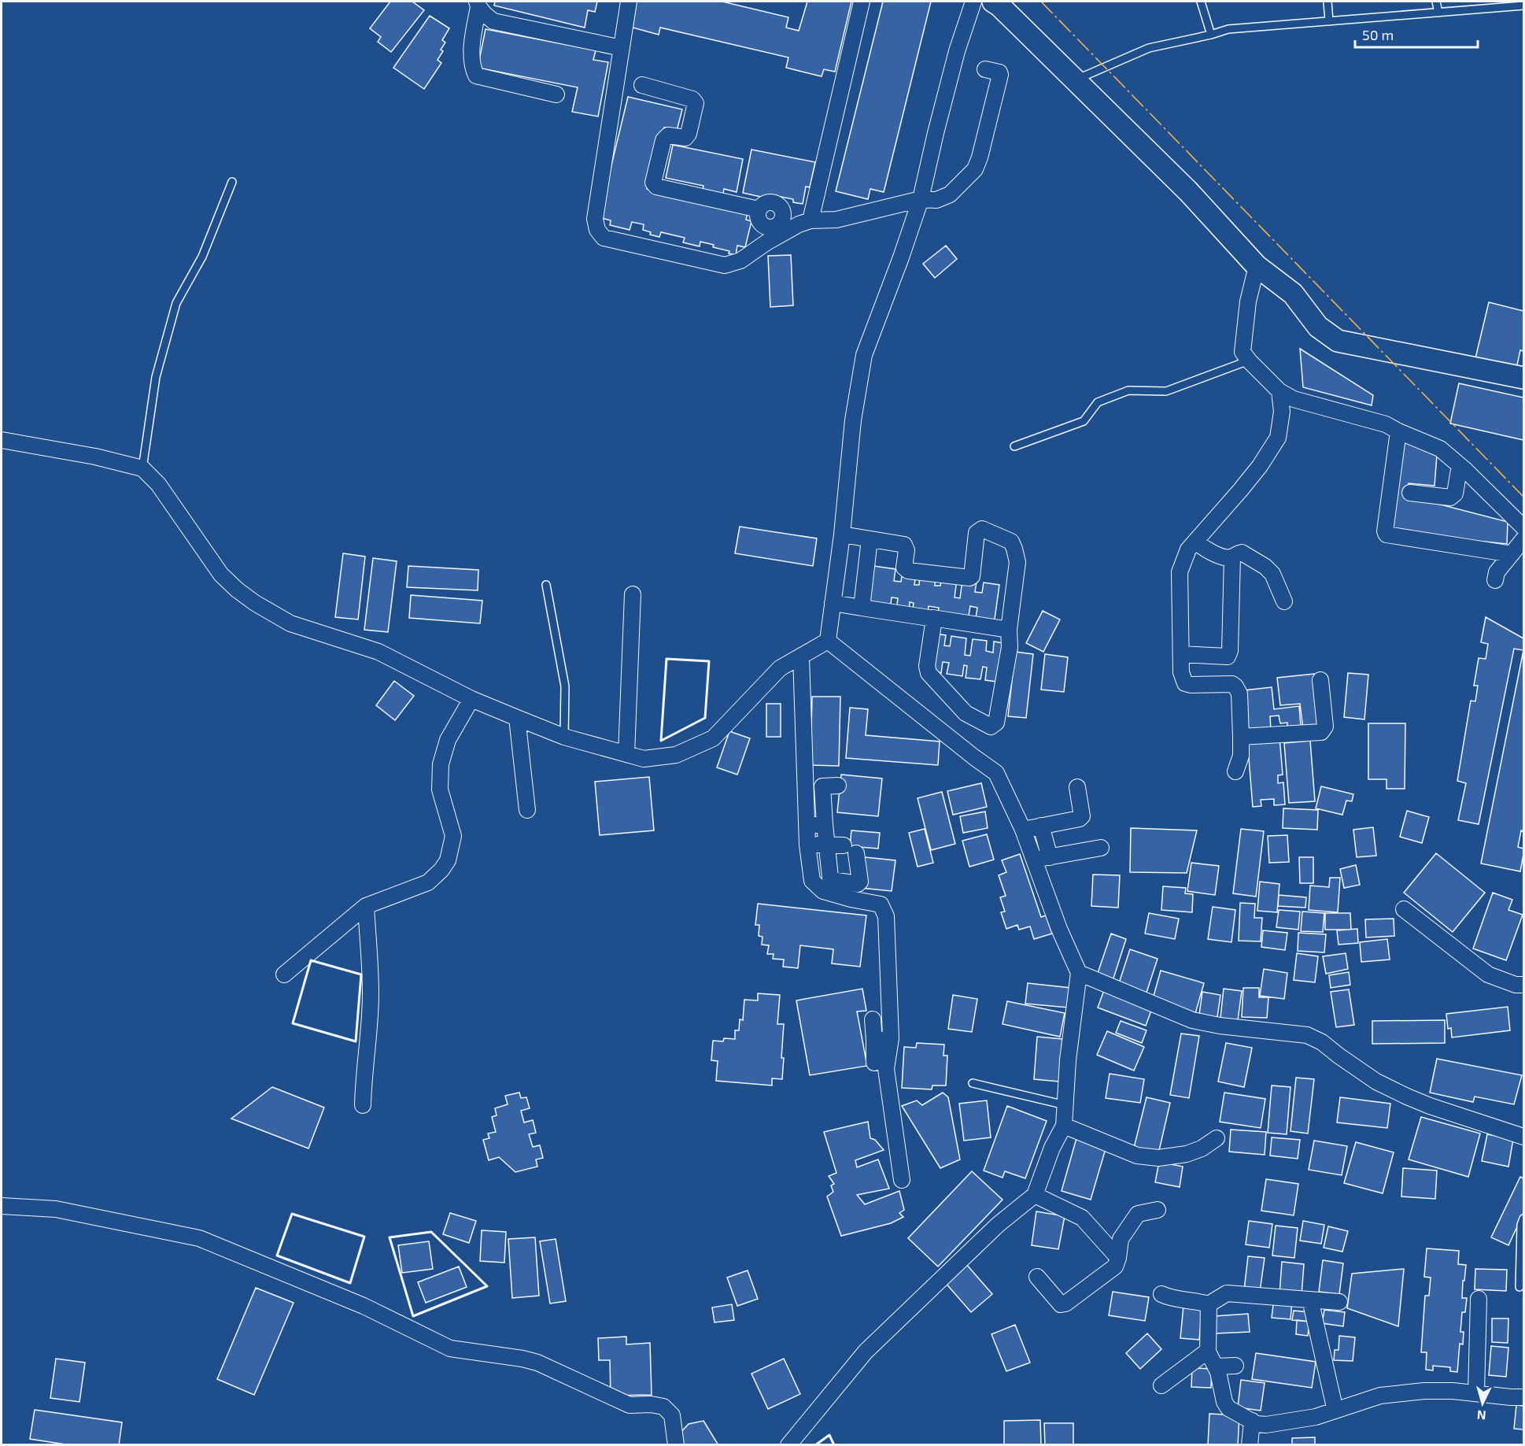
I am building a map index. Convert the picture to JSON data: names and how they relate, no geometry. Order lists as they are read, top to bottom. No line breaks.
{"scale_bar":"50 m","north":"bottom"}
